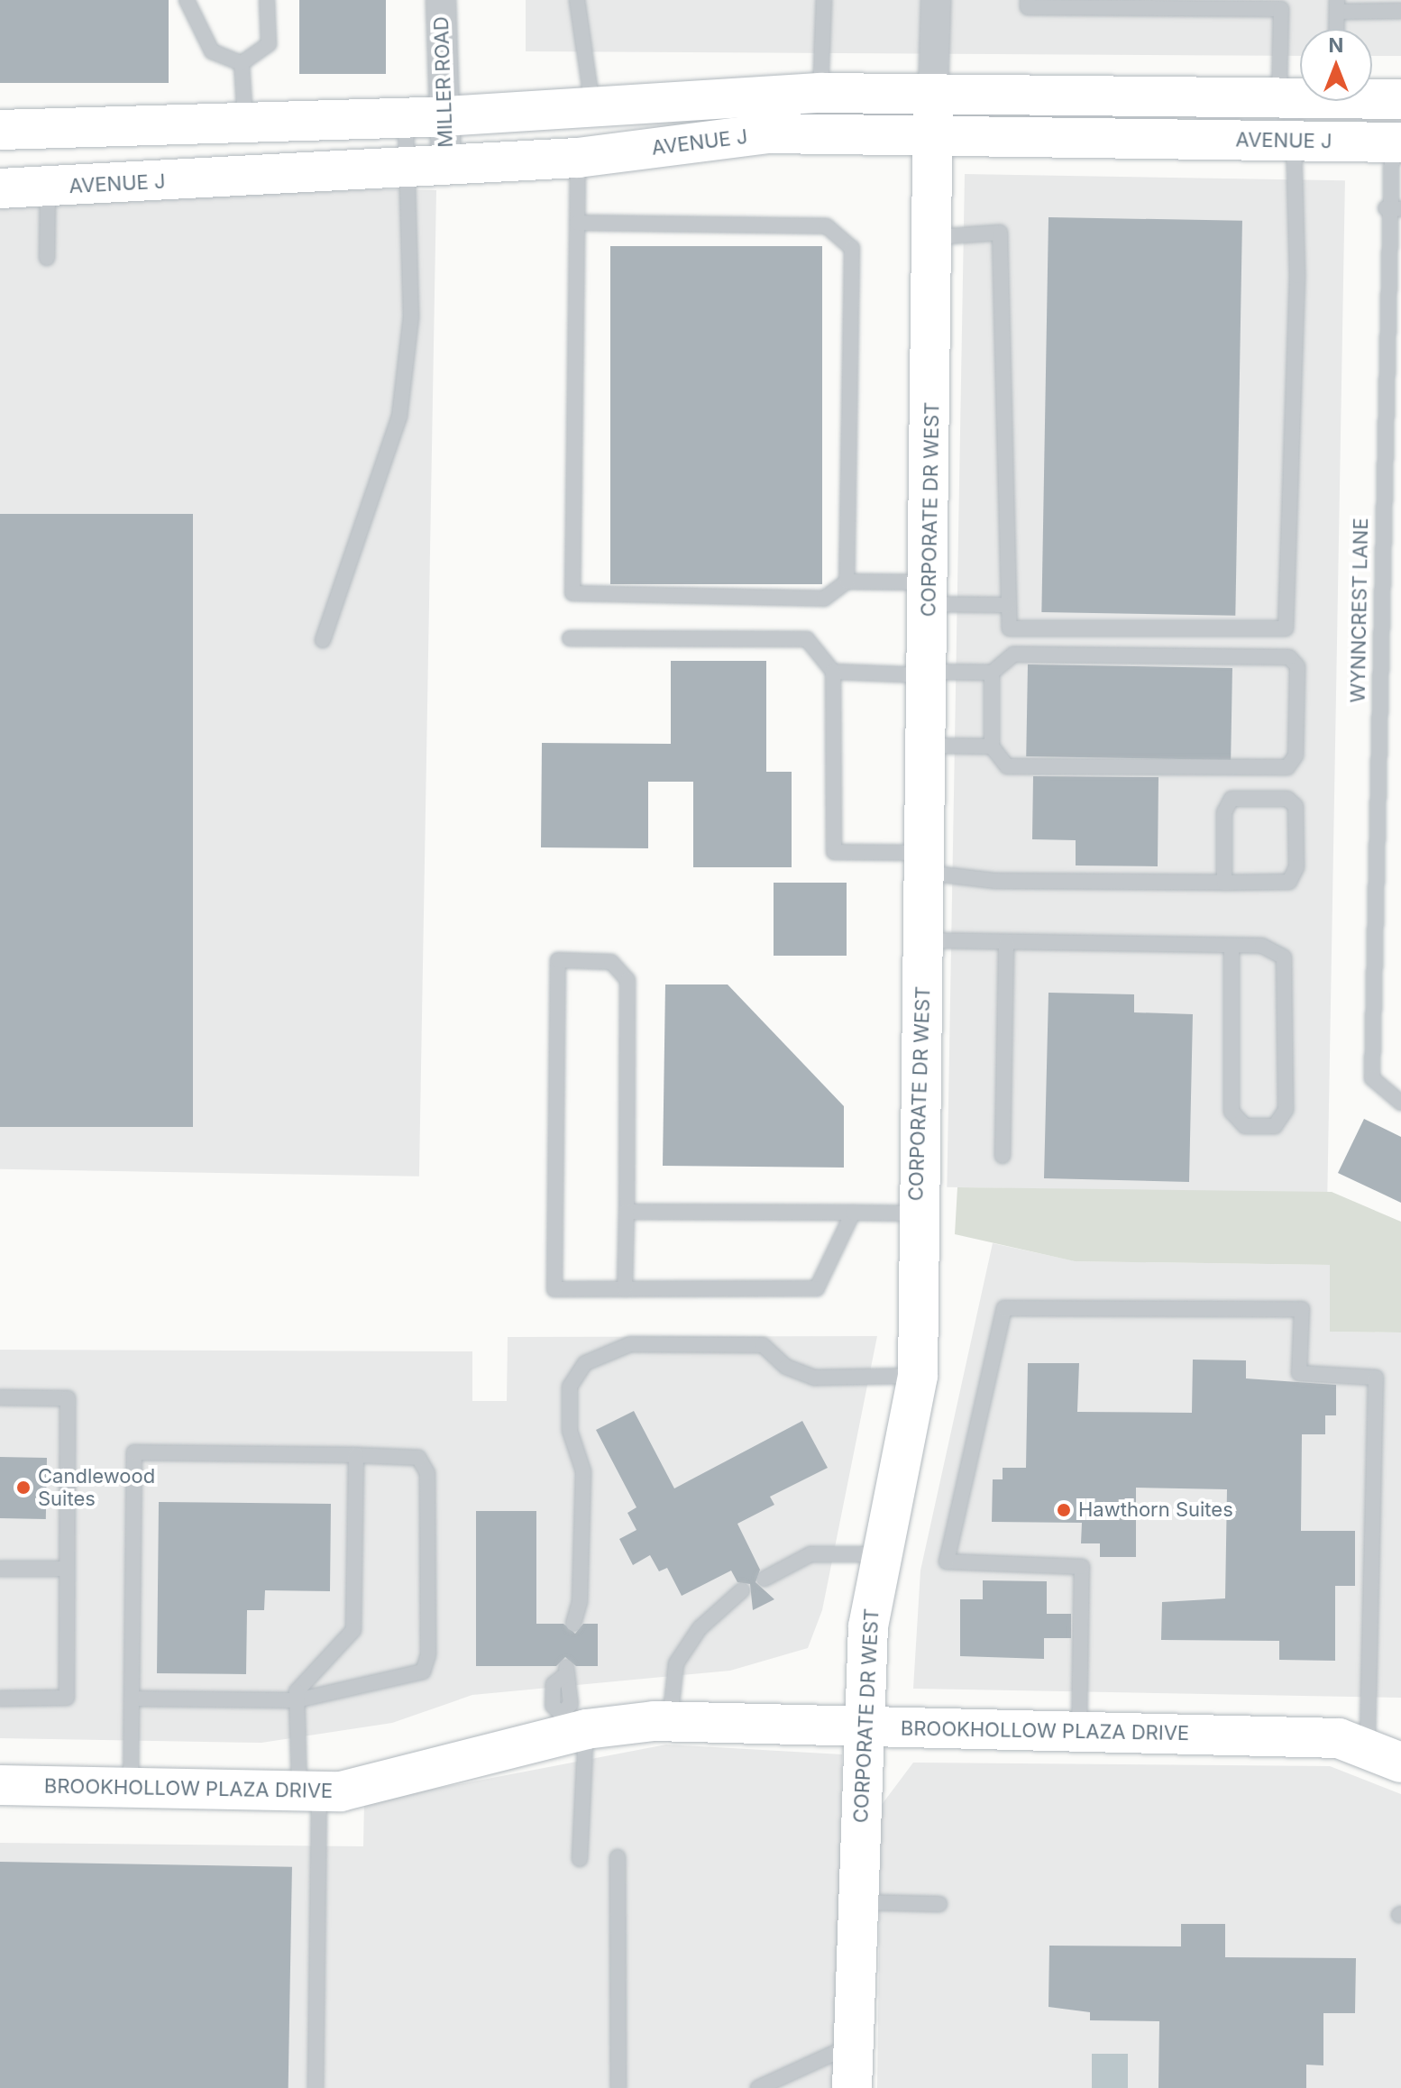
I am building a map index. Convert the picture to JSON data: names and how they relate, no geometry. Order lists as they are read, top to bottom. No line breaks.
{"streets":{"street":["MILLER ROAD","AVENUE J","CORPORATE DR WEST","BROOKHOLLOW PLAZA DRIVE"],"lane":["WYNNCREST LANE"]},"crossings":[["MILLER ROAD","AVENUE J"],["AVENUE J","CORPORATE DR WEST"],["AVENUE J","WYNNCREST LANE"],["CORPORATE DR WEST","BROOKHOLLOW PLAZA DRIVE"]],"places":["Candlewood Suites","Hawthorn Suites"],"north":"top"}
